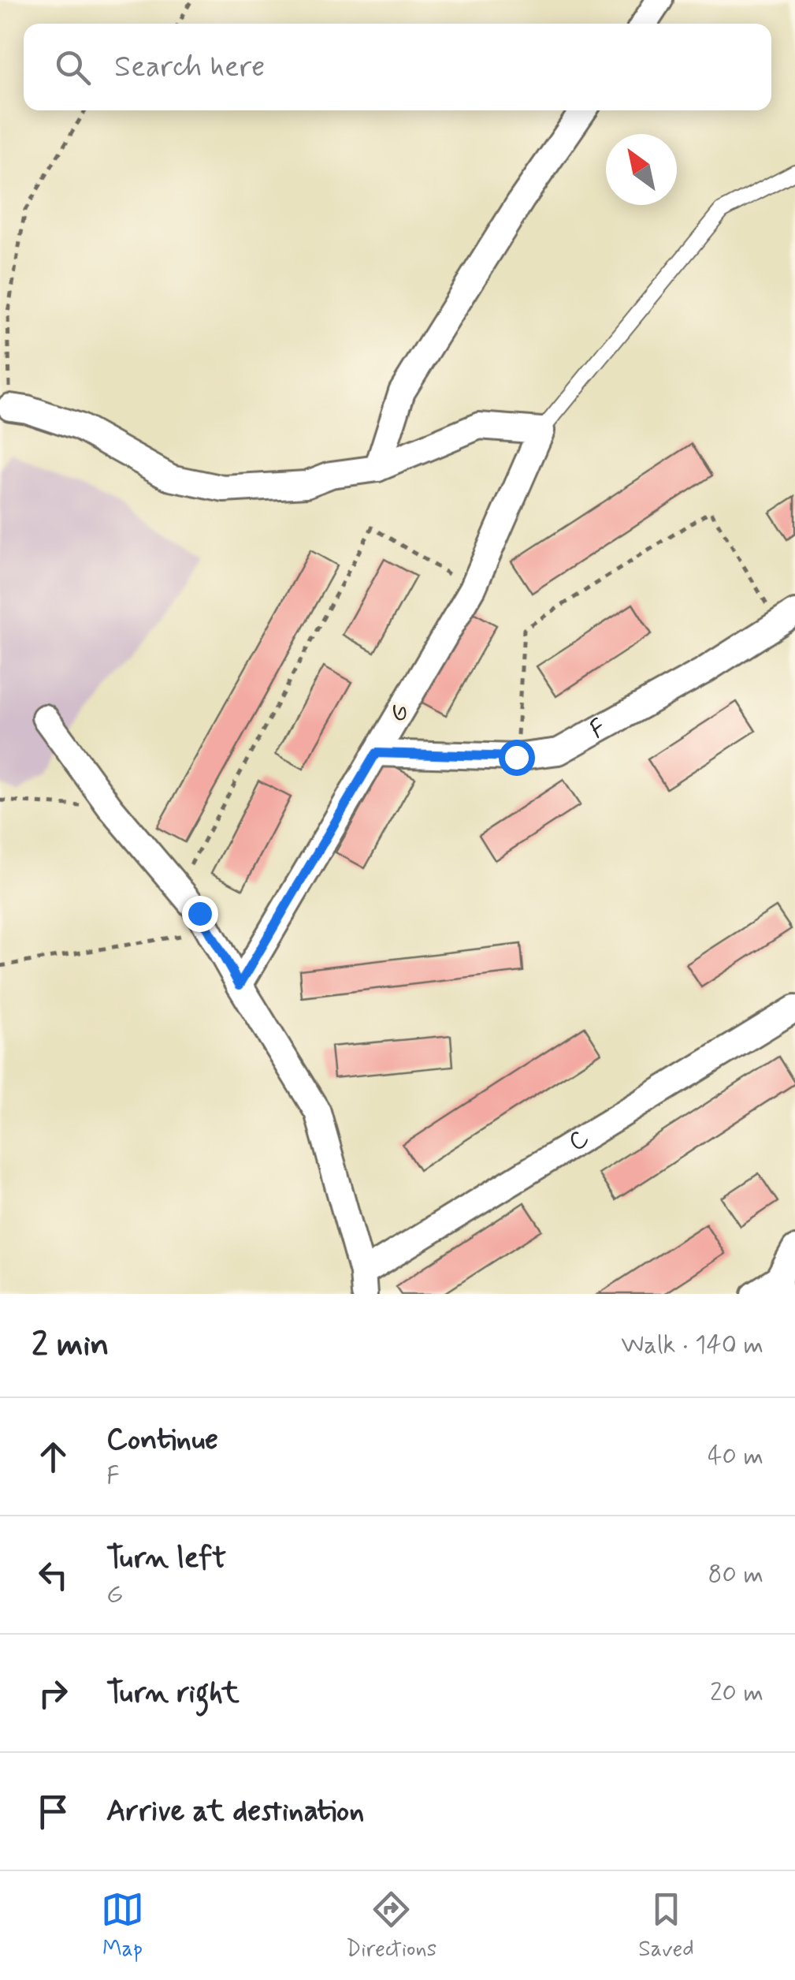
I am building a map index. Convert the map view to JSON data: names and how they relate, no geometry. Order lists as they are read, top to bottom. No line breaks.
{"streets":{"street":["G","F","C"]},"crossings":[["G","F"]],"north":"top left","page":{"search":"Search here","heading":["2 min","Walk · 140 m"],"list":[["Continue","F","40 m"],["Turn left","G","80 m"],["Turn right","20 m"],"Arrive at destination"],"nav":["Map","Directions","Saved"]}}
